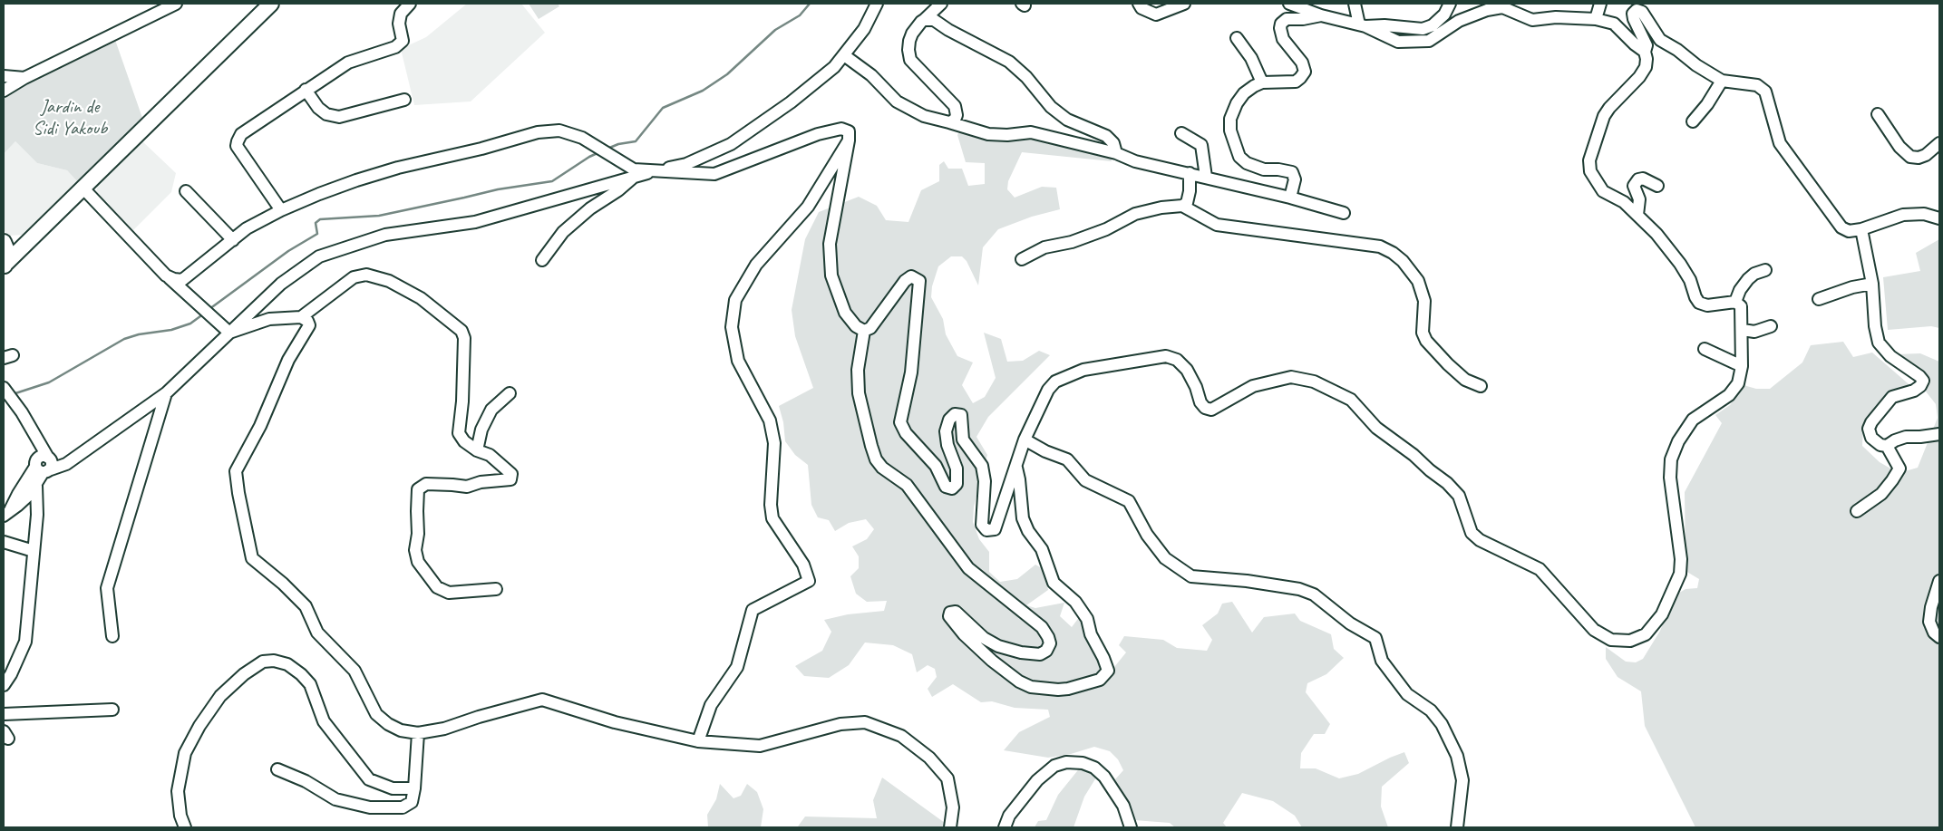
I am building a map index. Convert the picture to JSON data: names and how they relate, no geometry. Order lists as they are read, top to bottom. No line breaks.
{"parks":["Jardin de Sidi Yakoub"]}
